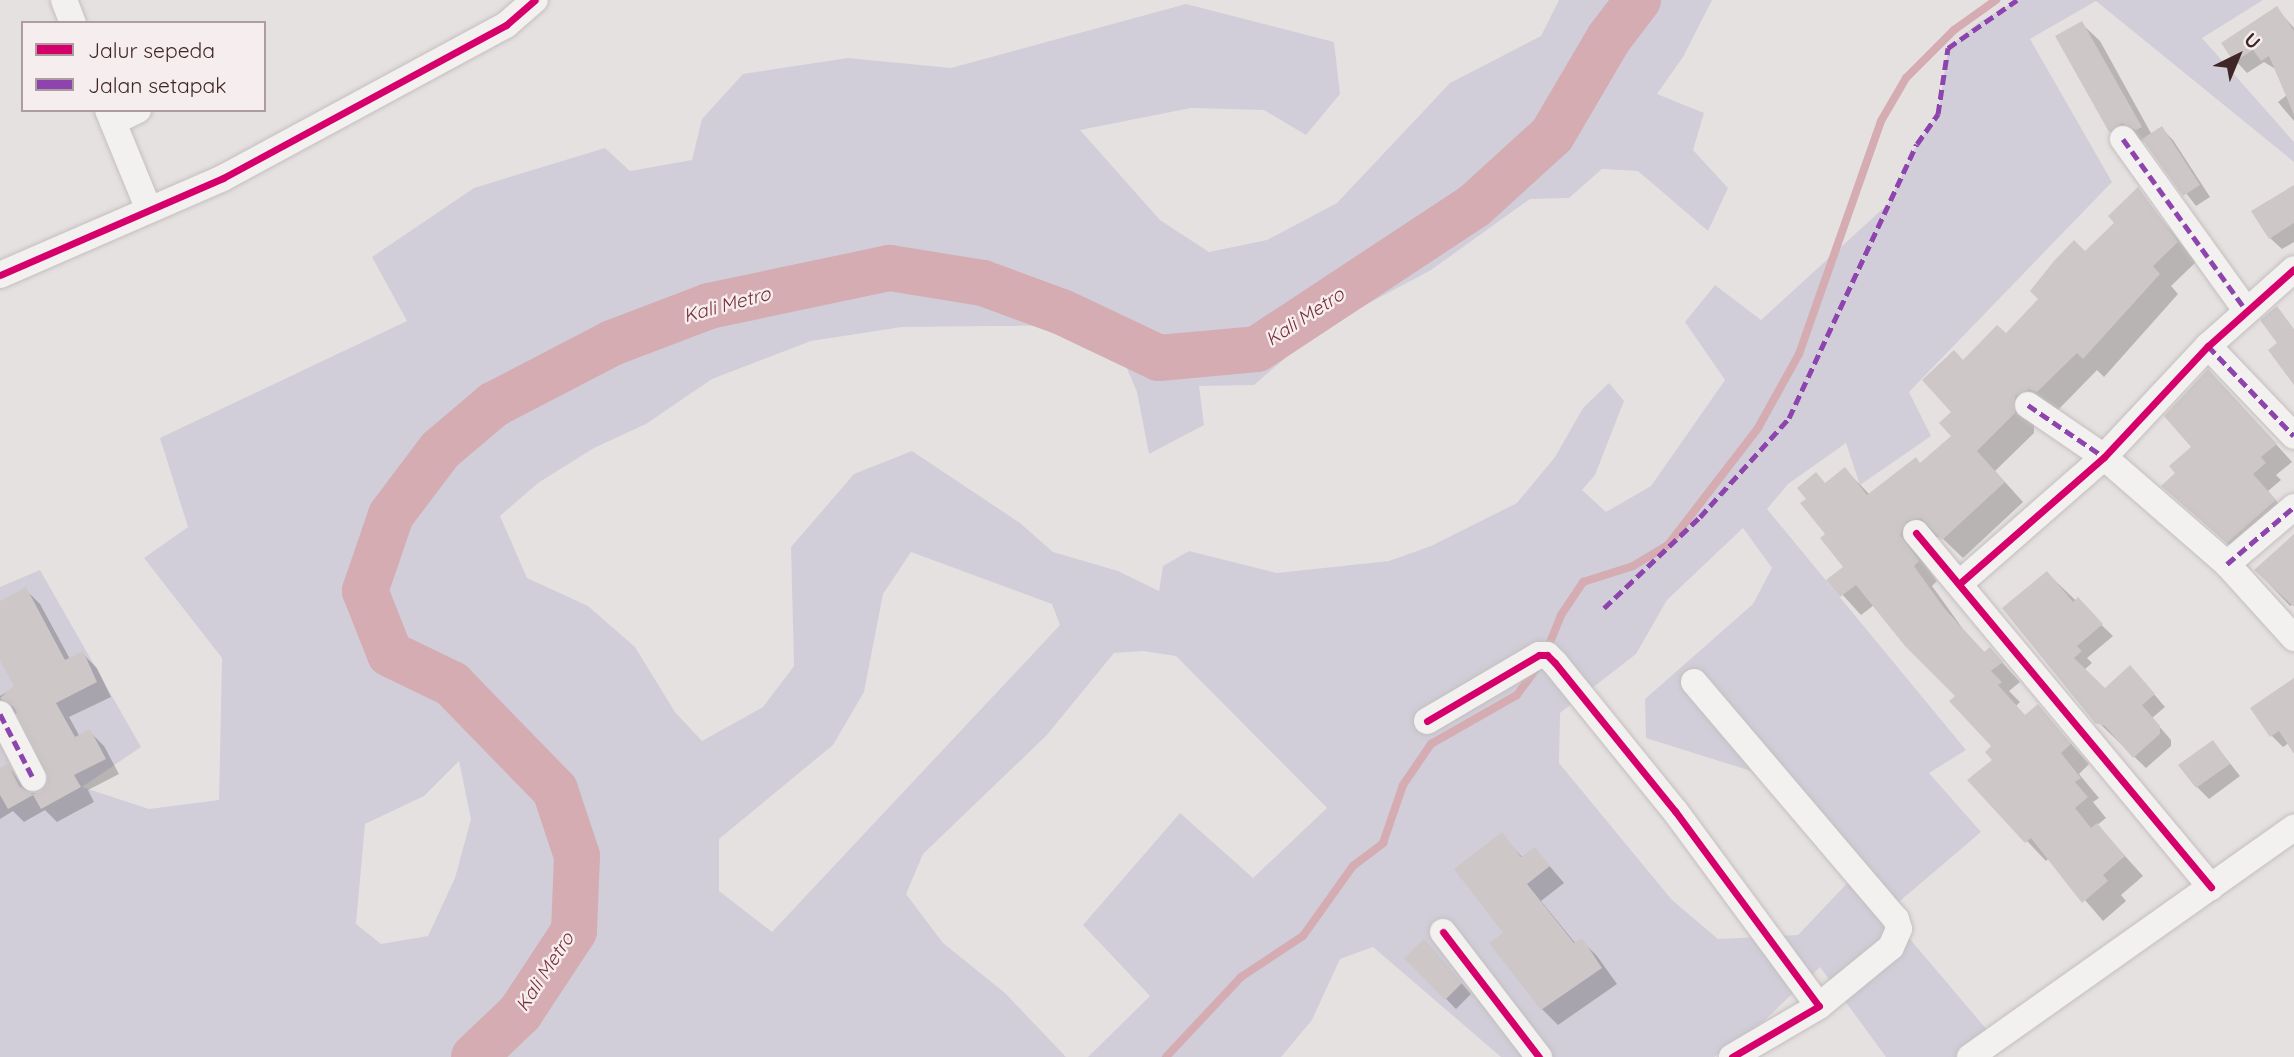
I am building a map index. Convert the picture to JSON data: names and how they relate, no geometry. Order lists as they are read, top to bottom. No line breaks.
{"water":["Kali Metro"],"legend":["Jalur sepeda","Jalan setapak"],"north":"top right"}
